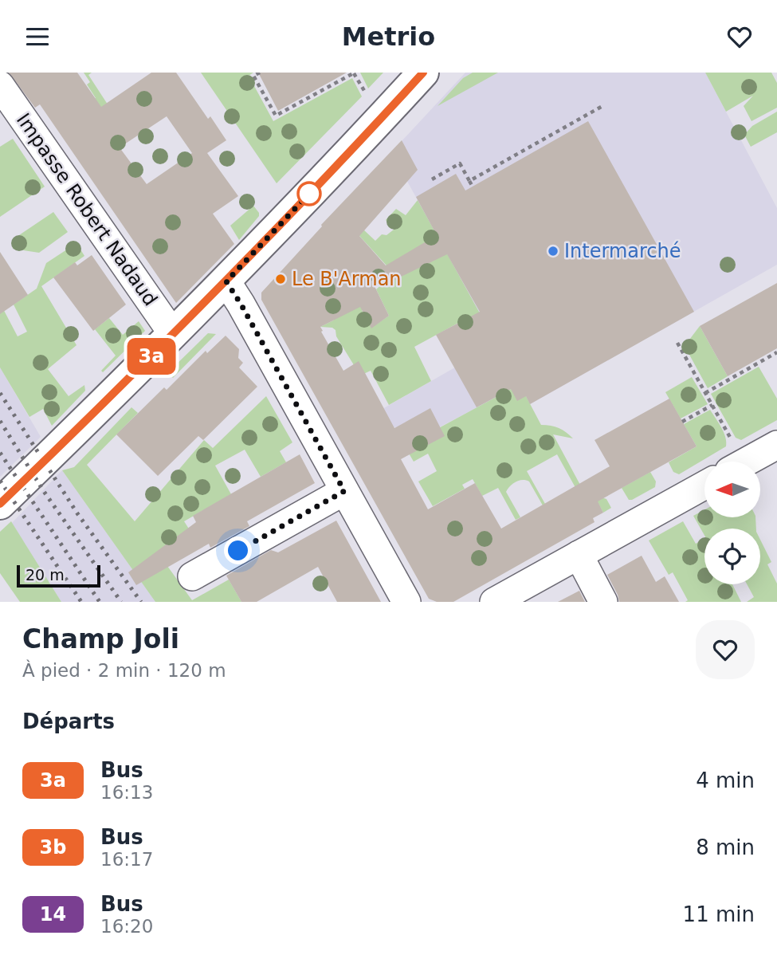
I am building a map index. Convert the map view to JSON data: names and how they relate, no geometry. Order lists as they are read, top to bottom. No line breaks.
{"streets":{"street":["Impasse Robert Nadaud"]},"places":["Intermarché","Le B'Arman"],"lines":["bus line 3a"],"scale_bar":"20 m","north":"left","page":{"header":"Metrio","on_map":"3a","scale":"20 m","heading":[["Champ Joli","À pied · 2 min · 120 m"],"Départs"],"list":[{"mark":"3a","name":"Bus","note":"16:13","value":"4 min"},{"mark":"3b","name":"Bus","note":"16:17","value":"8 min"},{"mark":"14","name":"Bus","note":"16:20","value":"11 min"}]}}
